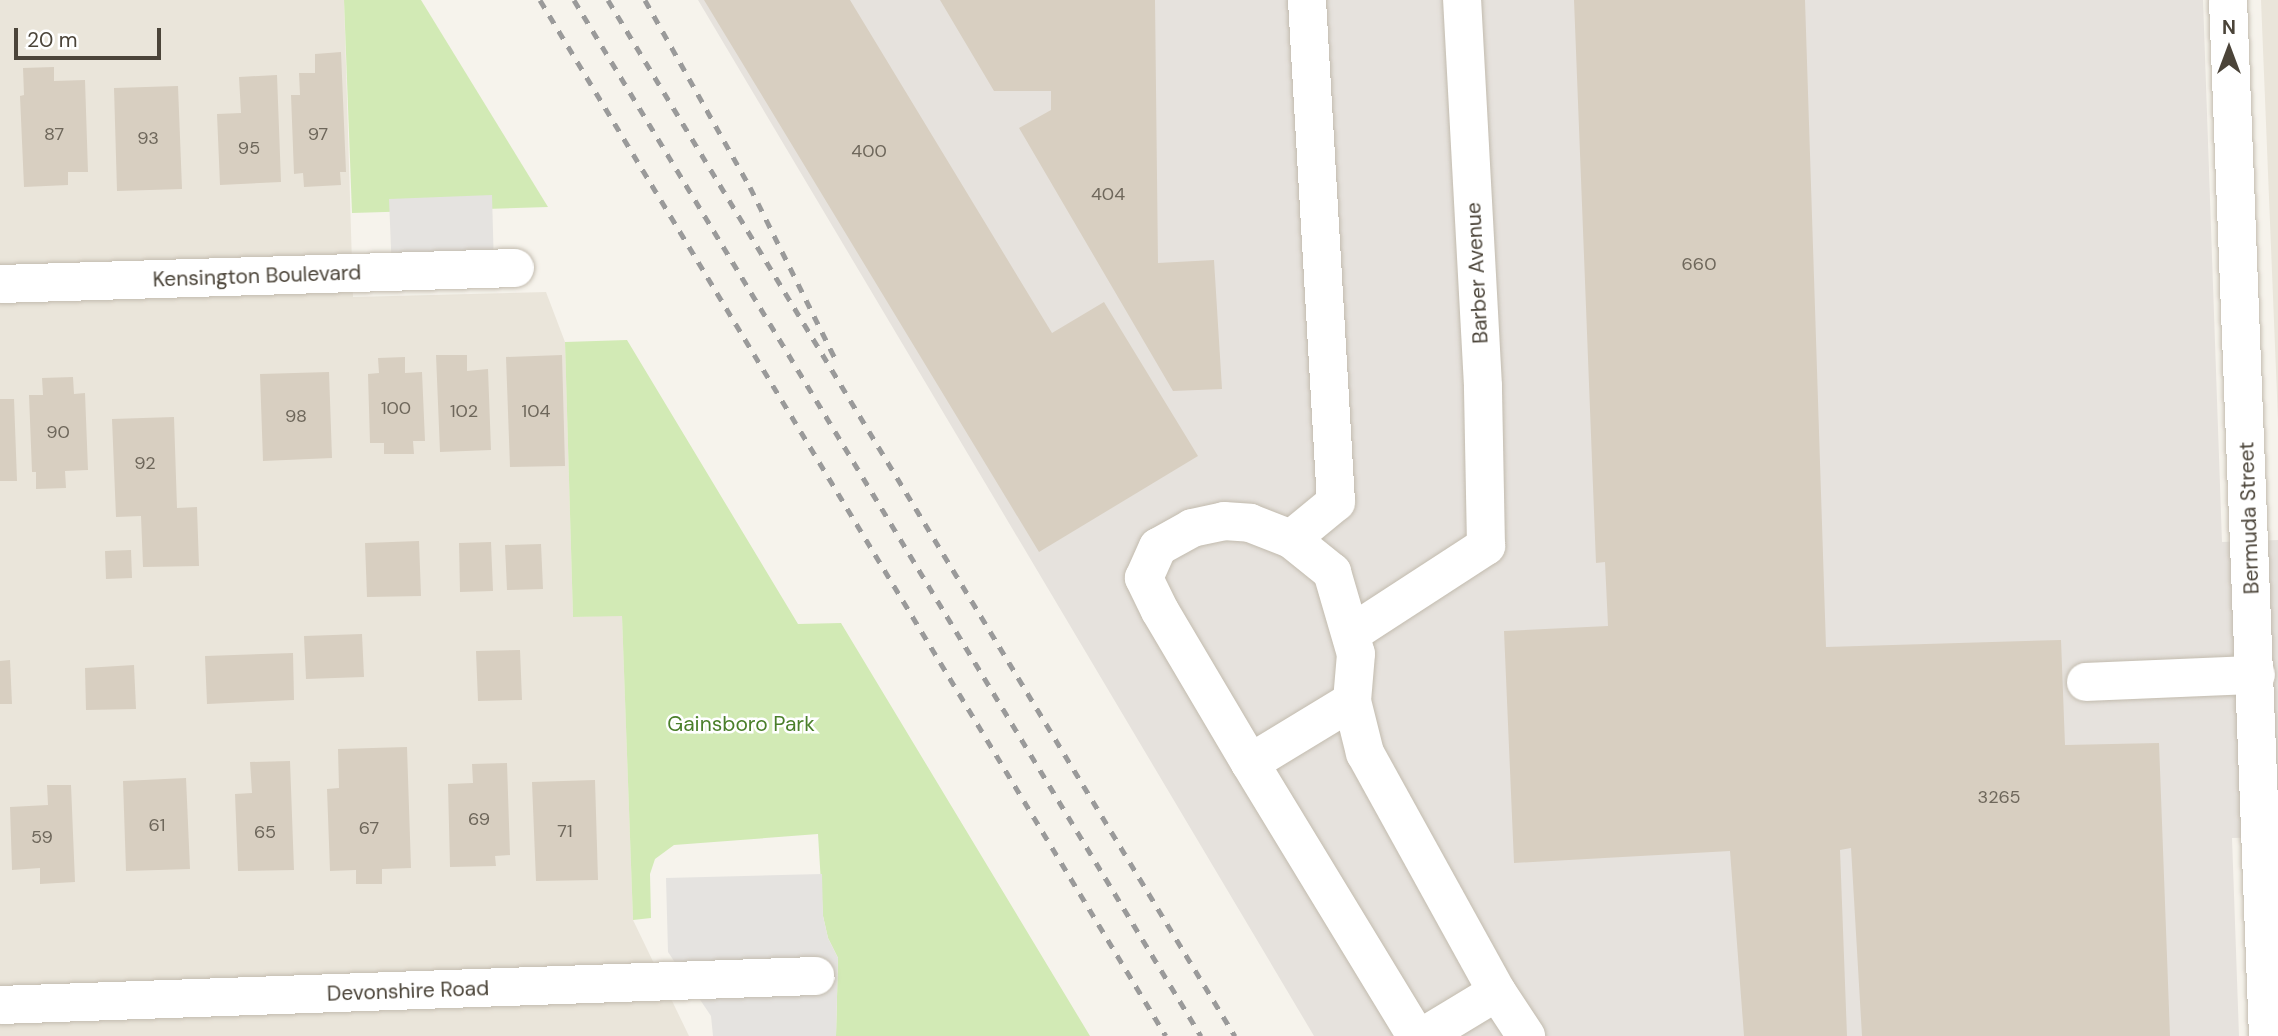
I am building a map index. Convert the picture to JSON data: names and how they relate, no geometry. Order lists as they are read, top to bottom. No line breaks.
{"streets":{"street":["Barber Avenue","Kensington Boulevard","Bermuda Street","Devonshire Road"]},"parks":["Gainsboro Park"],"house_numbers":["87","97","93","95","400","404","660","100","102","104","98","90","92","3265","69","61","67","71","65","59"],"scale_bar":"20 m","north":"top"}
